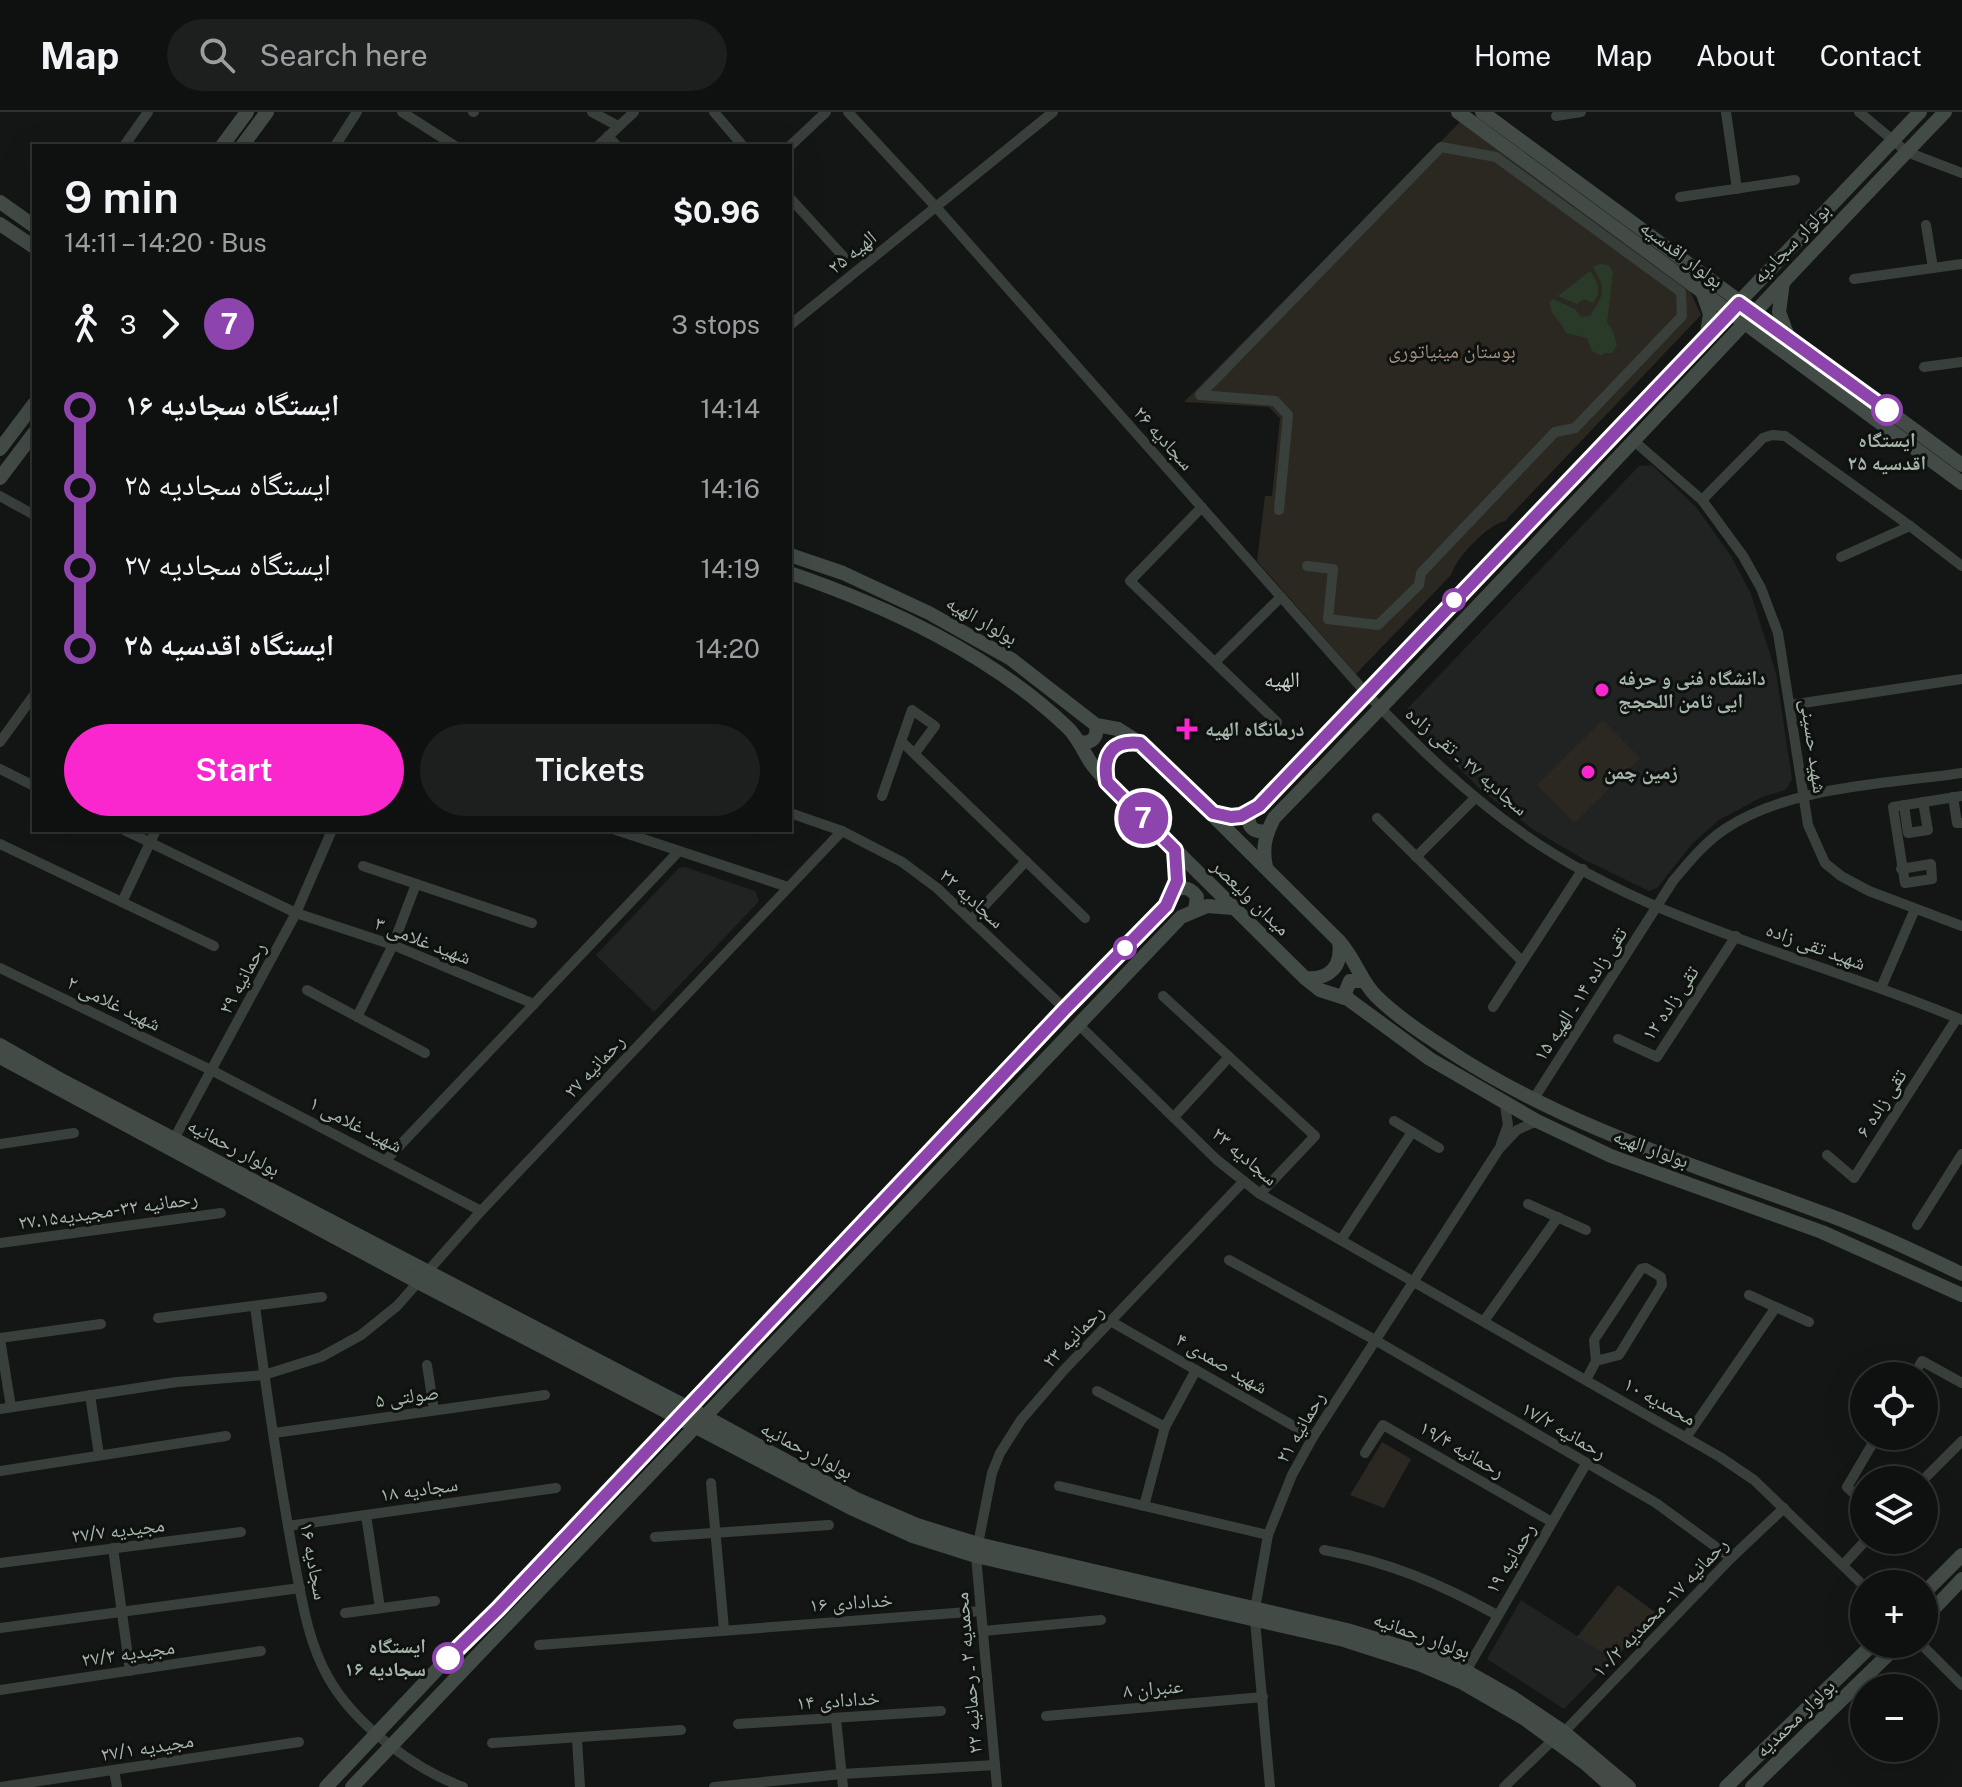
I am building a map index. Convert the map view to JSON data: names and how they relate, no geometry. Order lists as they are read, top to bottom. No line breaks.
{"streets":{"main road":["بولوار سجادیه","بولوار اقدسیه","بولوار الهیه","میدان ولیعصر","بولوار رحمانیه","بولوار محمدیه"],"street":["الهیه ۲۵","سجادیه ۲۶","شهید حسینی","سجادیه ۲۷ ـ تقی زاده","سجادیه ۲۲","شهید غلامی ۳","شهید تقی زاده","رحمانیه ۲۹","تقی زاده ۱۴ ـ الهیه ۱۵","شهید غلامی ۲","تقی زاده ۱۲","رحمانیه ۲۷","تقی زاده ۶","شهید غلامی ۱","سجادیه ۲۳","رحمانیه ۳۲-مجیدیه۲۷.۱۵","رحمانیه ۲۳","شهید صمدی ۴","صولتی ۵","محمدیه ۱۰","رحمانیه ۲۱","رحمانیه ۱۷/۲","رحمانیه ۱۹/۴","سجادیه ۱۸","مجیدیه ۲۷/۷","رحمانیه ۱۹","سجادیه ۱۶","خدادادی ۱۶","رحمانیه ۱۷ - محمدیه ۱۰/۲","مجیدیه ۲۷/۳","محمدیه ۲ ـ رحمانیه ۲۲","عنبران ۸","خدادادی ۱۴","مجیدیه ۲۷/۱"]},"crossings":[["بولوار سجادیه","بولوار اقدسیه"],["بولوار سجادیه","سجادیه ۲۶"],["بولوار سجادیه","شهید حسینی"],["بولوار سجادیه","سجادیه ۲۷ ـ تقی زاده"],["الهیه ۲۵","سجادیه ۲۶"],["سجادیه ۲۶","سجادیه ۲۷ ـ تقی زاده"],["بولوار الهیه","میدان ولیعصر"],["بولوار الهیه","تقی زاده ۱۴ ـ الهیه ۱۵"],["شهید حسینی","تقی زاده ۱۴ ـ الهیه ۱۵"],["سجادیه ۲۷ ـ تقی زاده","شهید تقی زاده"],["سجادیه ۲۷ ـ تقی زاده","تقی زاده ۱۴ ـ الهیه ۱۵"],["سجادیه ۲۲","رحمانیه ۲۷"],["شهید غلامی ۳","رحمانیه ۲۹"],["شهید تقی زاده","تقی زاده ۱۴ ـ الهیه ۱۵"],["شهید تقی زاده","تقی زاده ۱۲"],["شهید تقی زاده","تقی زاده ۶"],["رحمانیه ۲۹","شهید غلامی ۲"],["رحمانیه ۲۹","شهید غلامی ۱"],["رحمانیه ۲۹","بولوار رحمانیه"],["شهید غلامی ۲","شهید غلامی ۱"],["رحمانیه ۲۷","شهید غلامی ۱"],["رحمانیه ۲۷","بولوار رحمانیه"],["رحمانیه ۲۷","سجادیه ۱۶"],["بولوار رحمانیه","رحمانیه ۲۳"],["بولوار رحمانیه","رحمانیه ۲۱"],["بولوار رحمانیه","رحمانیه ۱۹"],["بولوار رحمانیه","رحمانیه ۱۷ - محمدیه ۱۰/۲"],["بولوار رحمانیه","محمدیه ۲ ـ رحمانیه ۲۲"],["سجادیه ۲۳","رحمانیه ۲۳"],["سجادیه ۲۳","محمدیه ۱۰"],["سجادیه ۲۳","رحمانیه ۲۱"],["رحمانیه ۲۳","شهید صمدی ۴"],["رحمانیه ۲۳","محمدیه ۲ ـ رحمانیه ۲۲"],["شهید صمدی ۴","رحمانیه ۲۱"],["صولتی ۵","سجادیه ۱۶"],["محمدیه ۱۰","رحمانیه ۲۱"],["محمدیه ۱۰","رحمانیه ۱۷ - محمدیه ۱۰/۲"],["رحمانیه ۲۱","رحمانیه ۱۷/۲"],["رحمانیه ۲۱","عنبران ۸"],["رحمانیه ۱۷/۲","رحمانیه ۱۹"],["رحمانیه ۱۷/۲","رحمانیه ۱۷ - محمدیه ۱۰/۲"],["رحمانیه ۱۹/۴","رحمانیه ۱۹"],["سجادیه ۱۸","سجادیه ۱۶"],["خدادادی ۱۶","محمدیه ۲ ـ رحمانیه ۲۲"]],"districts":["الهیه"],"parks":["بوستان مینیاتوری"],"places":{"other":["ایستگاه اقدسیه ۲۵","دانشگاه فنی و حرفه ایی ثامن اللحجج","زمین چمن","ایستگاه سجادیه ۱۶"],"health":["درمانگاه الهیه"]},"lines":["bus line 7"],"page":{"header":"Map","search":"Search here","nav":["Home","Map","About","Contact"],"on_map":"7","heading":["9 min","14:11 – 14:20 · Bus","$0.96"],"legs":["3","7","3 stops"],"list":[{"name":"ایستگاه سجادیه ۱۶","value":"14:14"},{"name":"ایستگاه سجادیه ۲۵","value":"14:16"},{"name":"ایستگاه سجادیه ۲۷","value":"14:19"},{"name":"ایستگاه اقدسیه ۲۵","value":"14:20"}],"buttons":["Start","Tickets"],"map_buttons":["+","−"]}}
